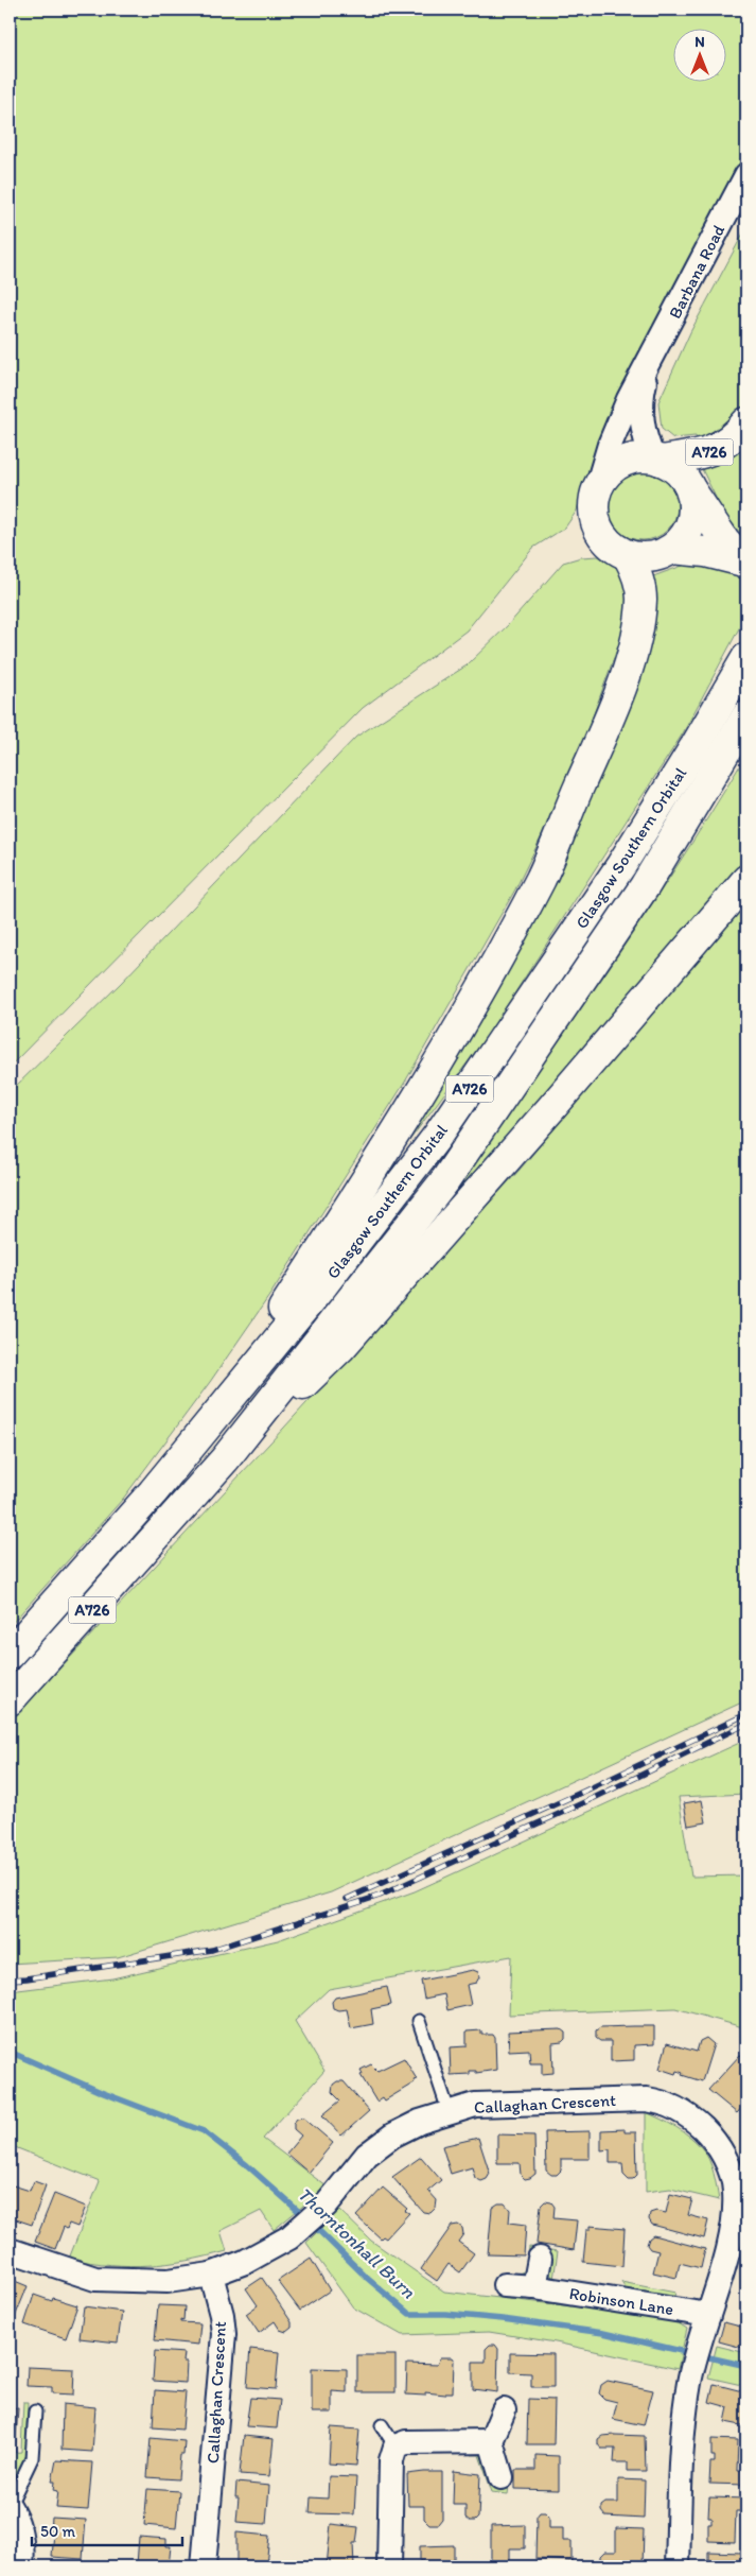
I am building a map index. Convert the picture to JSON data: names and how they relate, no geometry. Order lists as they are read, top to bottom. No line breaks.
{"streets":{"main road":["A726","Glasgow Southern Orbital"],"street":["Barbana Road","Callaghan Crescent","Robinson Lane"]},"crossings":[["Barbana Road","A726"],["A726","Glasgow Southern Orbital"],["Callaghan Crescent","Robinson Lane"]],"water":["Thorntonhall Burn"],"scale_bar":"50 m","north":"top"}
